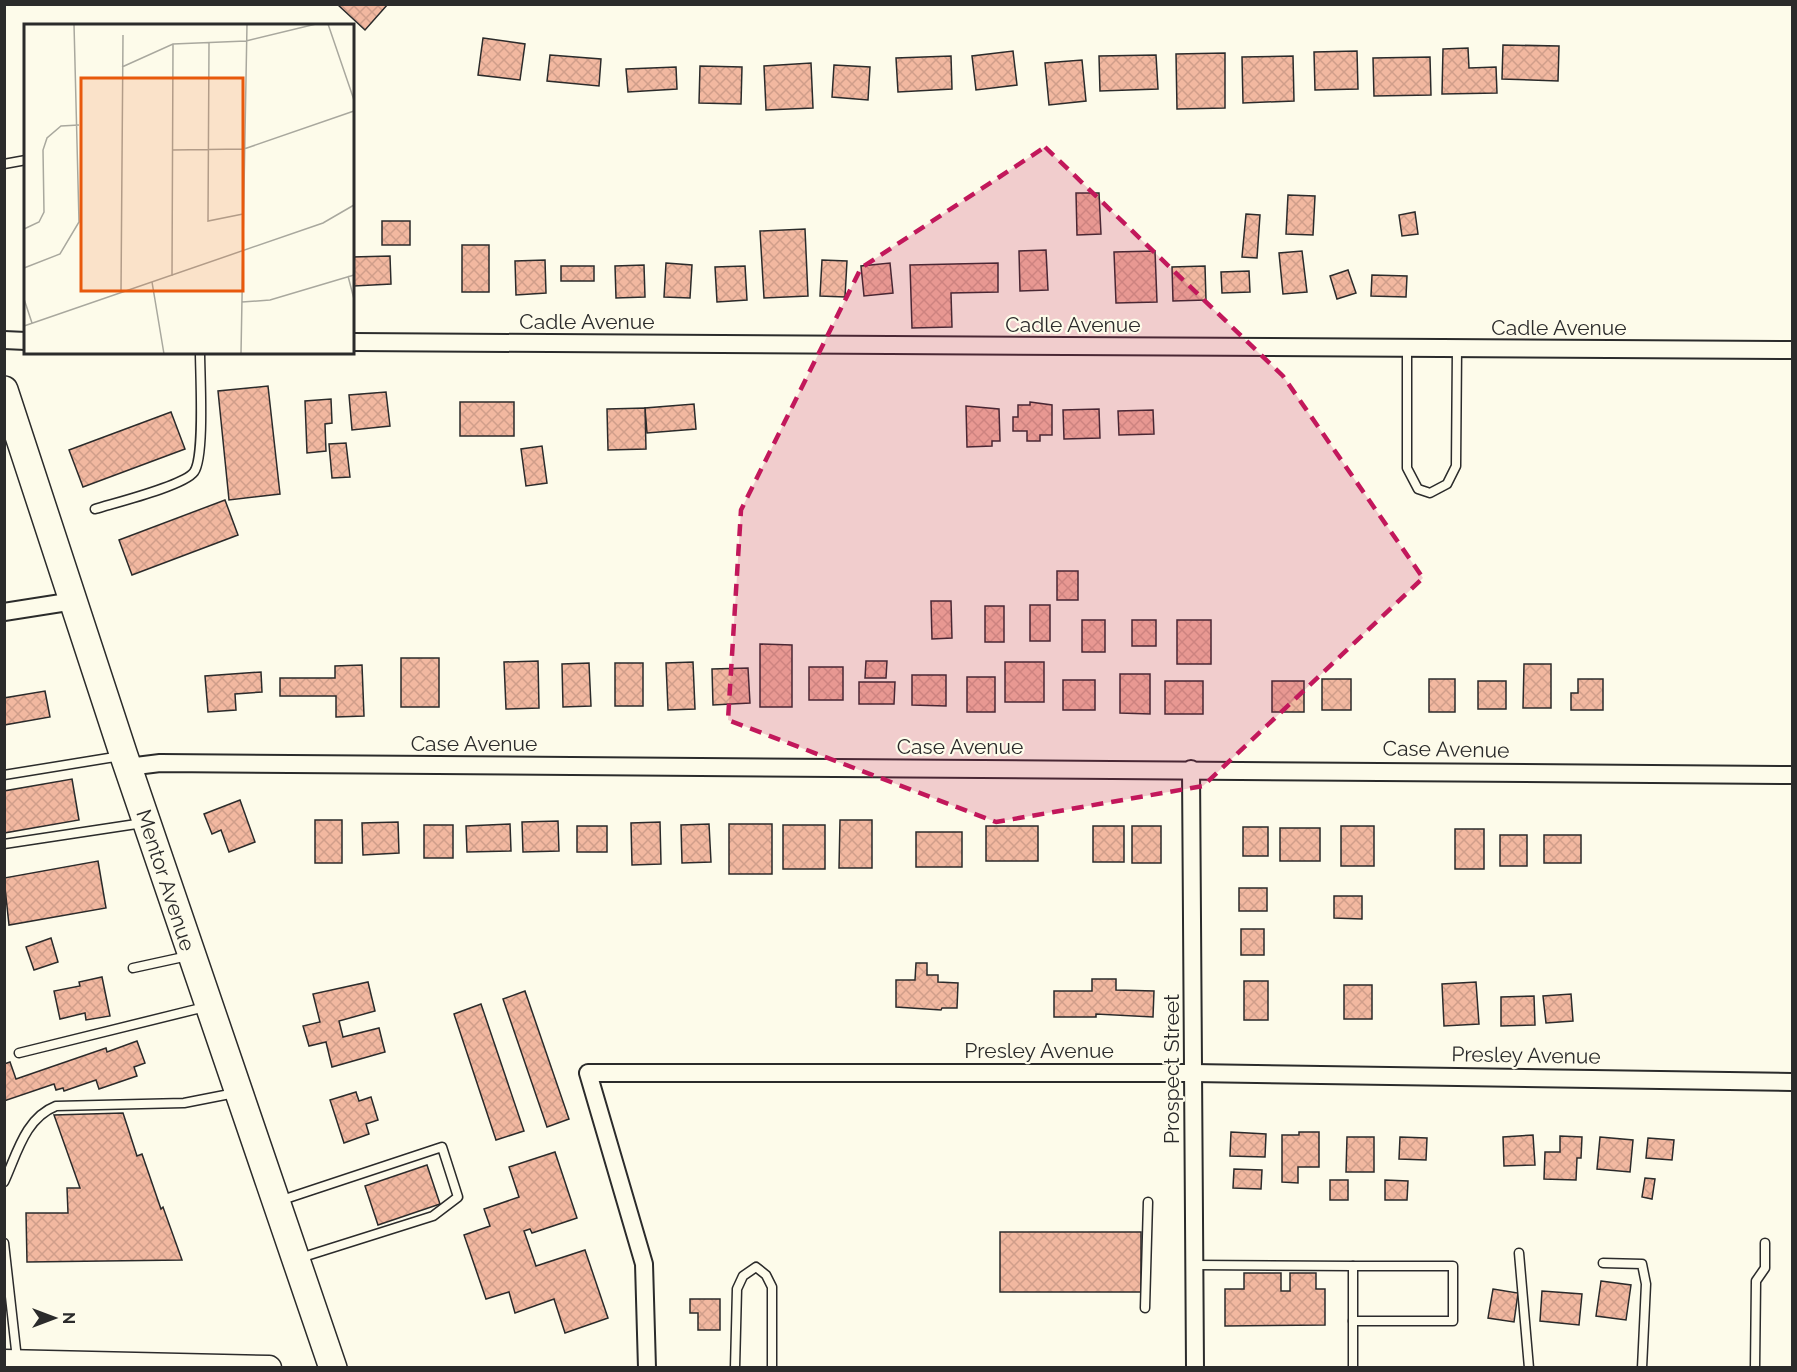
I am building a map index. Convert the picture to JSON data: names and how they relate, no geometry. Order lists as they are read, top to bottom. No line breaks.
{"streets":{"main road":["Mentor Avenue"],"street":["Cadle Avenue","Case Avenue","Presley Avenue","Prospect Street"]},"crossings":[["Case Avenue","Mentor Avenue"],["Case Avenue","Prospect Street"],["Presley Avenue","Prospect Street"]],"north":"right"}
